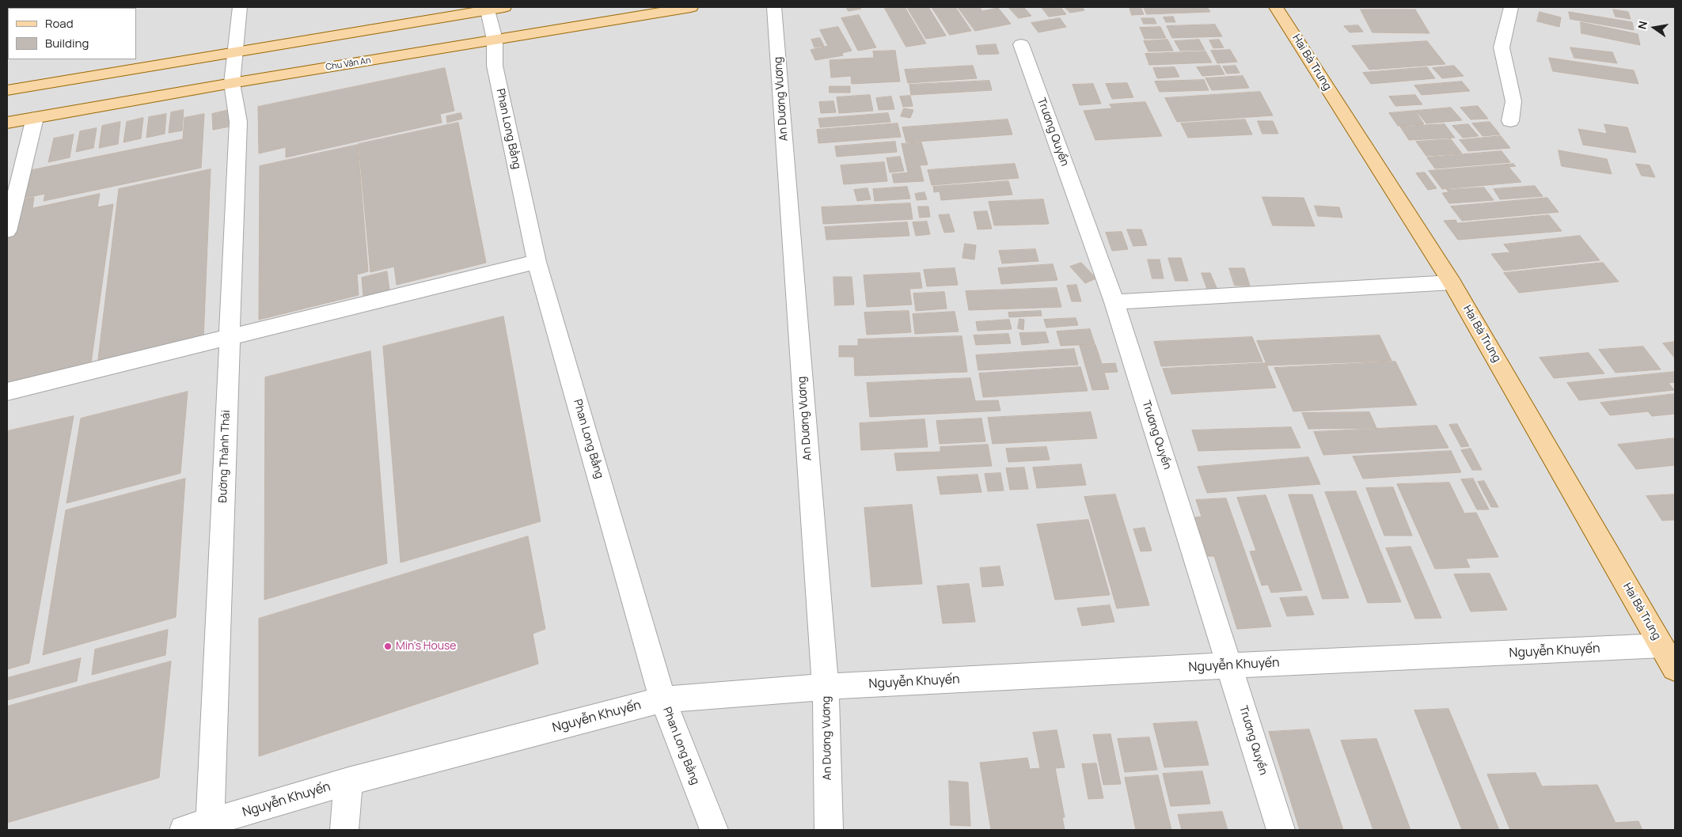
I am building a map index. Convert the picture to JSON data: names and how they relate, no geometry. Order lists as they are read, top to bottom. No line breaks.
{"streets":{"main road":["Hai Bà Trưng","Chu Văn An"],"street":["An Dương Vương","Phan Long Bằng","Trương Quyền","Đường Thành Thái","Nguyễn Khuyến"]},"crossings":[["Hai Bà Trưng","Nguyễn Khuyến"],["Chu Văn An","Phan Long Bằng"],["Chu Văn An","Đường Thành Thái"],["An Dương Vương","Nguyễn Khuyến"],["Phan Long Bằng","Nguyễn Khuyến"],["Trương Quyền","Nguyễn Khuyến"],["Đường Thành Thái","Nguyễn Khuyến"]],"places":["Min's House"],"legend":["Road","Building"],"north":"left"}
